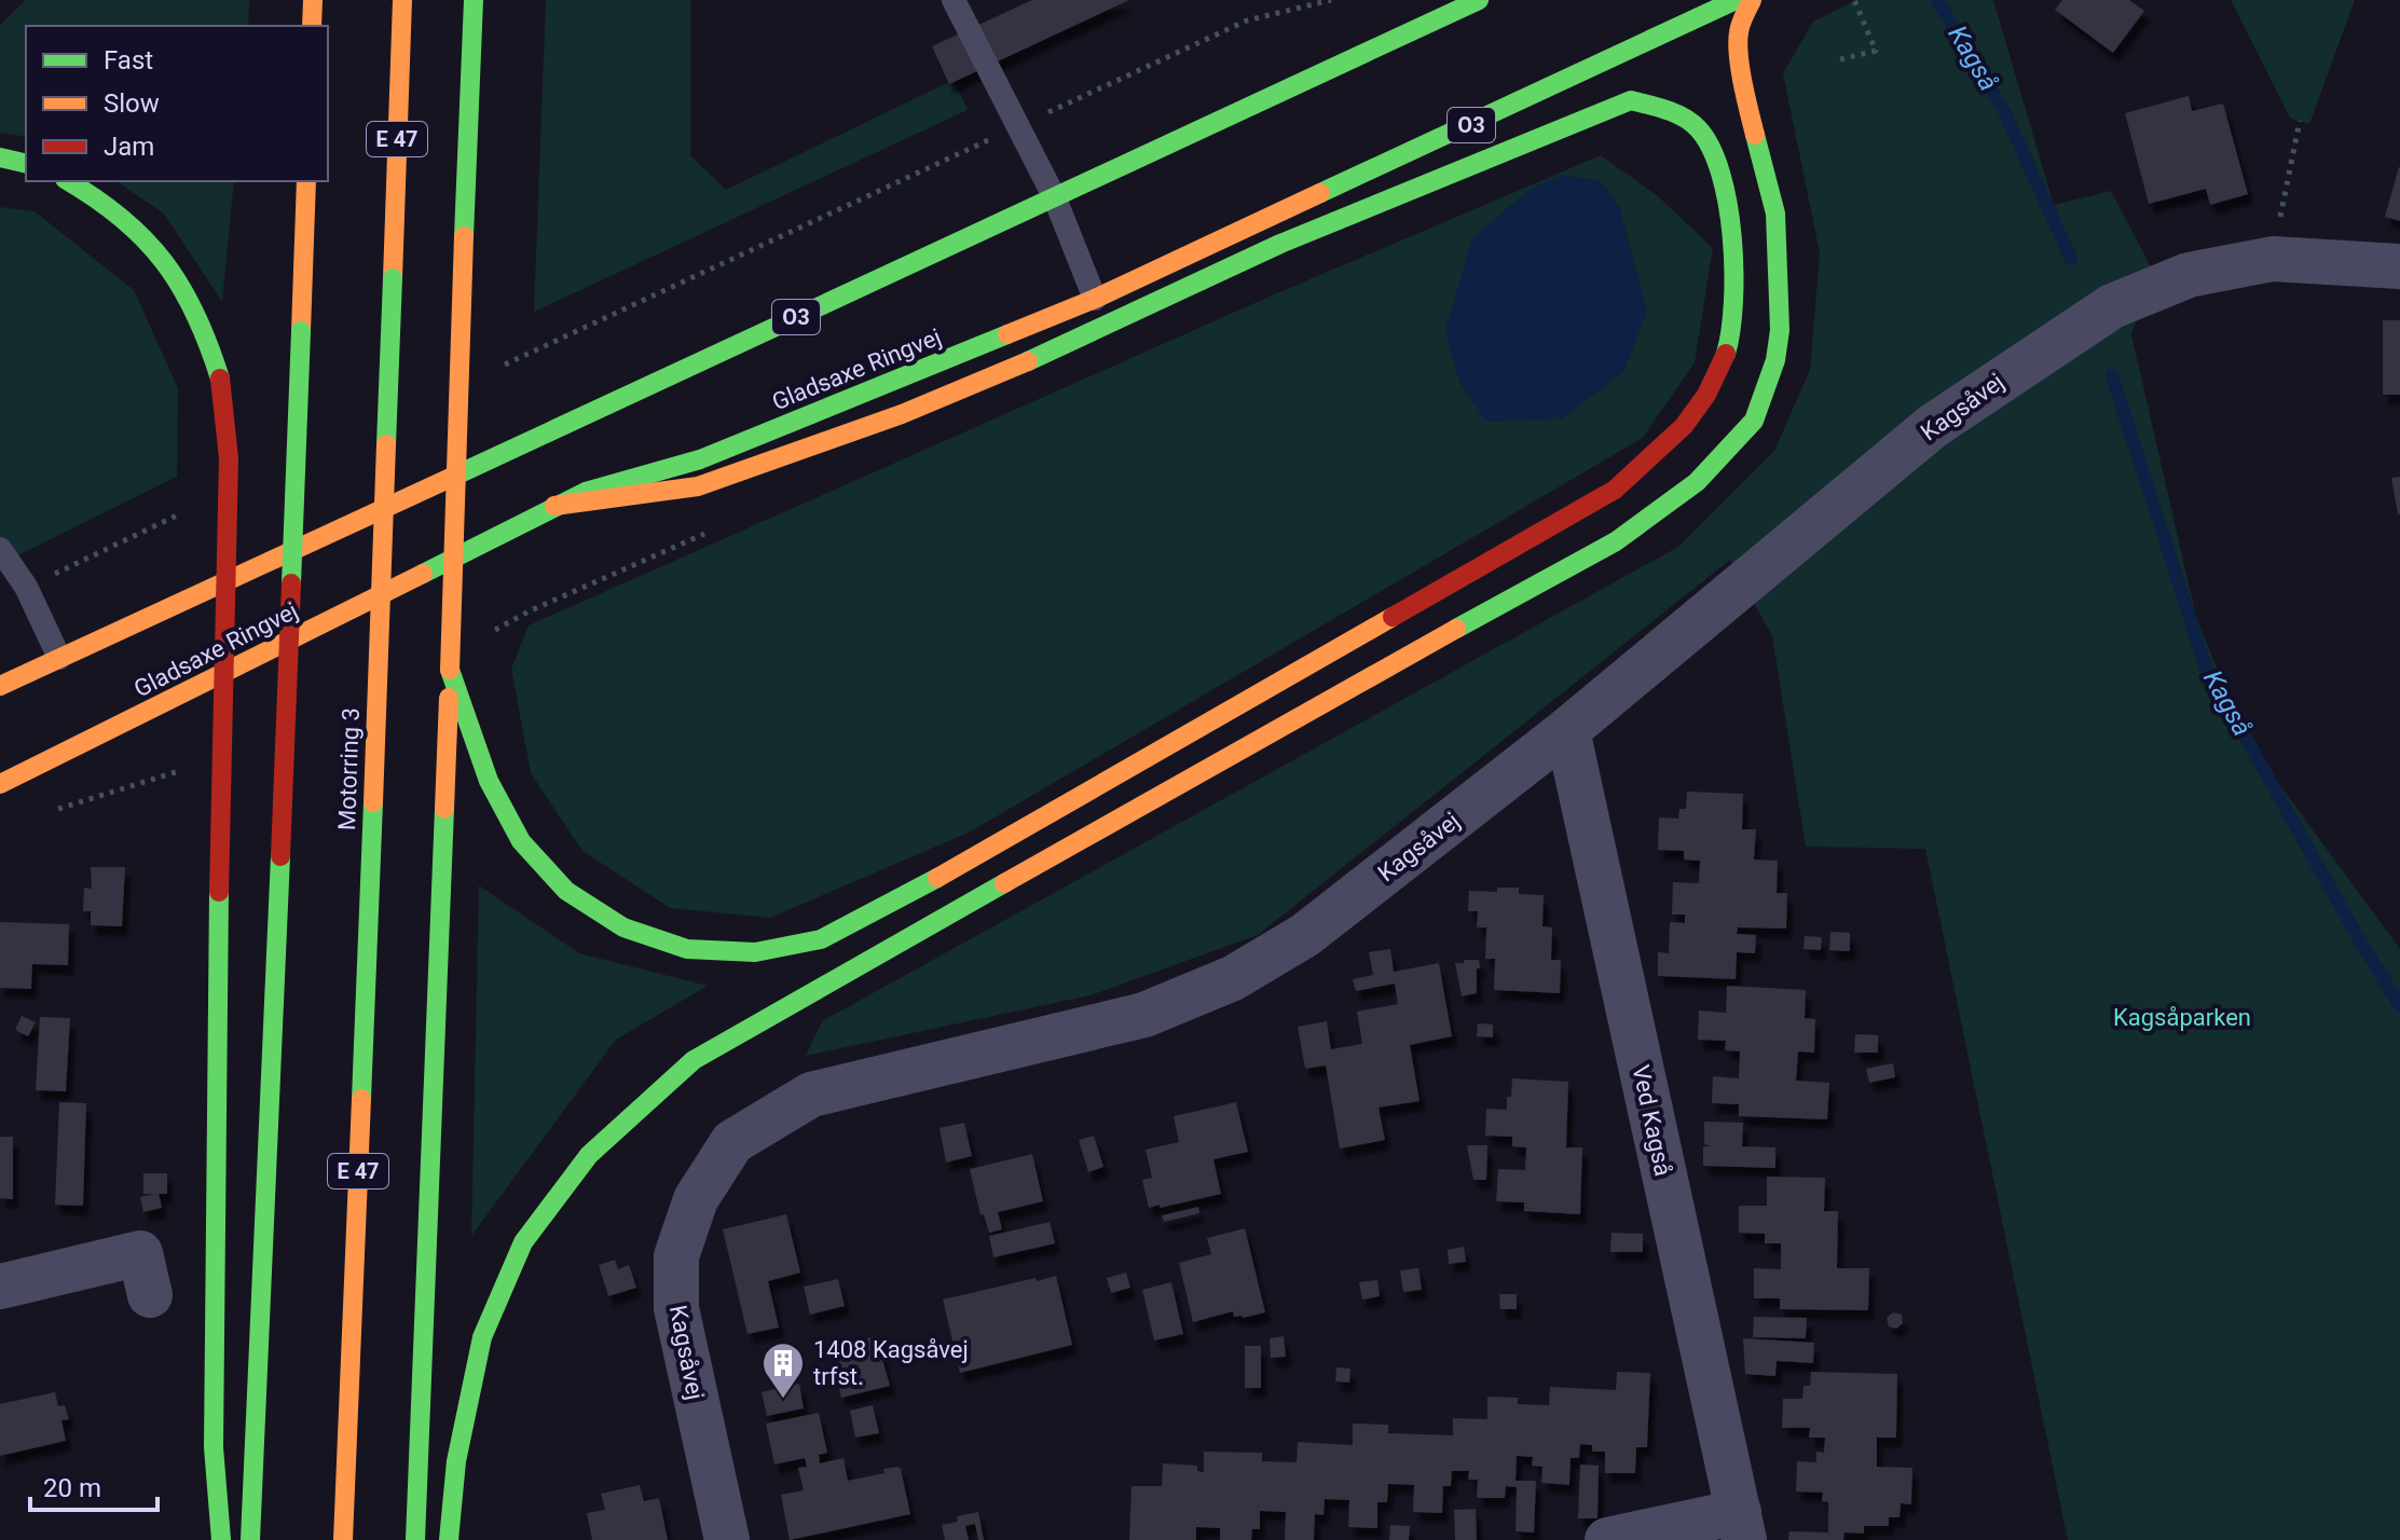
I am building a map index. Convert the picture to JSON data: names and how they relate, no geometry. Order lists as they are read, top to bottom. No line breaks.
{"streets":{"main road":["O3","E 47","Gladsaxe Ringvej","Motorring 3"],"street":["Kagsåvej","Ved Kagså"]},"crossings":[["Kagsåvej","Ved Kagså"]],"water":["Kagså"],"parks":["Kagsåparken"],"places":{"building":["1408 Kagsåvej trfst."]},"legend":["Fast","Slow","Jam"],"scale_bar":"20 m"}
